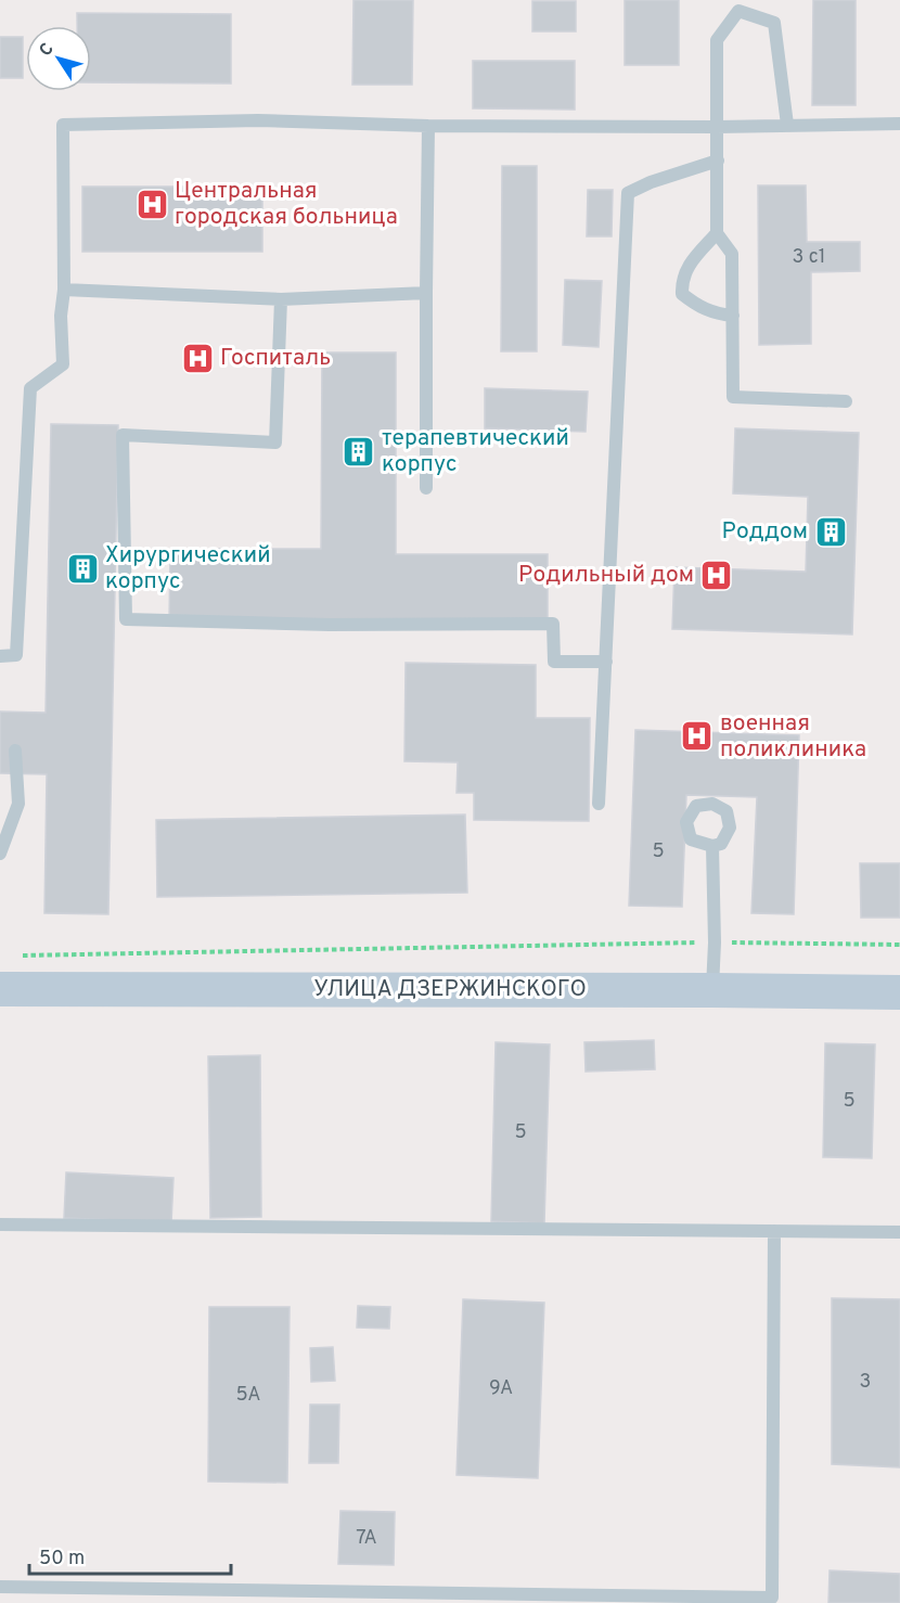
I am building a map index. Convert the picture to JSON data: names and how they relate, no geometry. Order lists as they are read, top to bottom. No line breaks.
{"streets":{"street":["УЛИЦА ДЗЕРЖИНСКОГО"]},"places":{"hospital":["Центральная городская больница","Госпиталь","Родильный дом","военная поликлиника"],"building":["терапевтический корпус","Роддом","Хирургический корпус"]},"house_numbers":["3 с1","5","5","5","3","9А","5А","7А"],"scale_bar":"50 m","north":"top left"}
